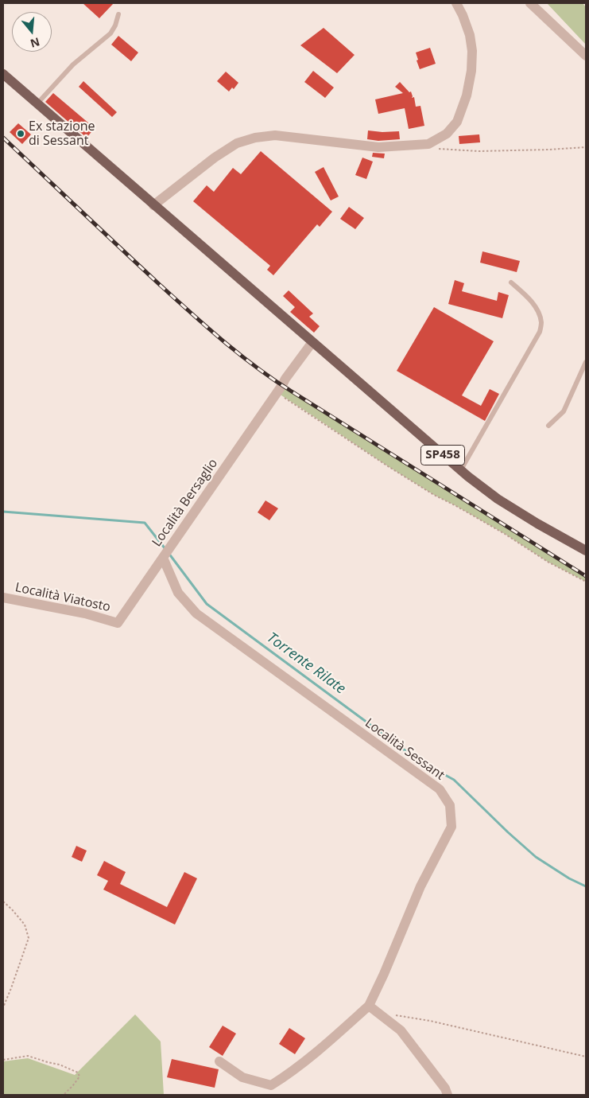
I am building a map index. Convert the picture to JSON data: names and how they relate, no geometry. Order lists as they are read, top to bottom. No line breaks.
{"streets":{"main road":["SP458"],"street":["Località Bersaglio","Località Viatosto","Località Sessant"]},"crossings":[["SP458","Località Bersaglio"],["Località Bersaglio","Località Viatosto"],["Località Bersaglio","Località Sessant"]],"water":["Torrente Rilate"],"places":["Ex stazione di Sessant"],"north":"bottom"}
